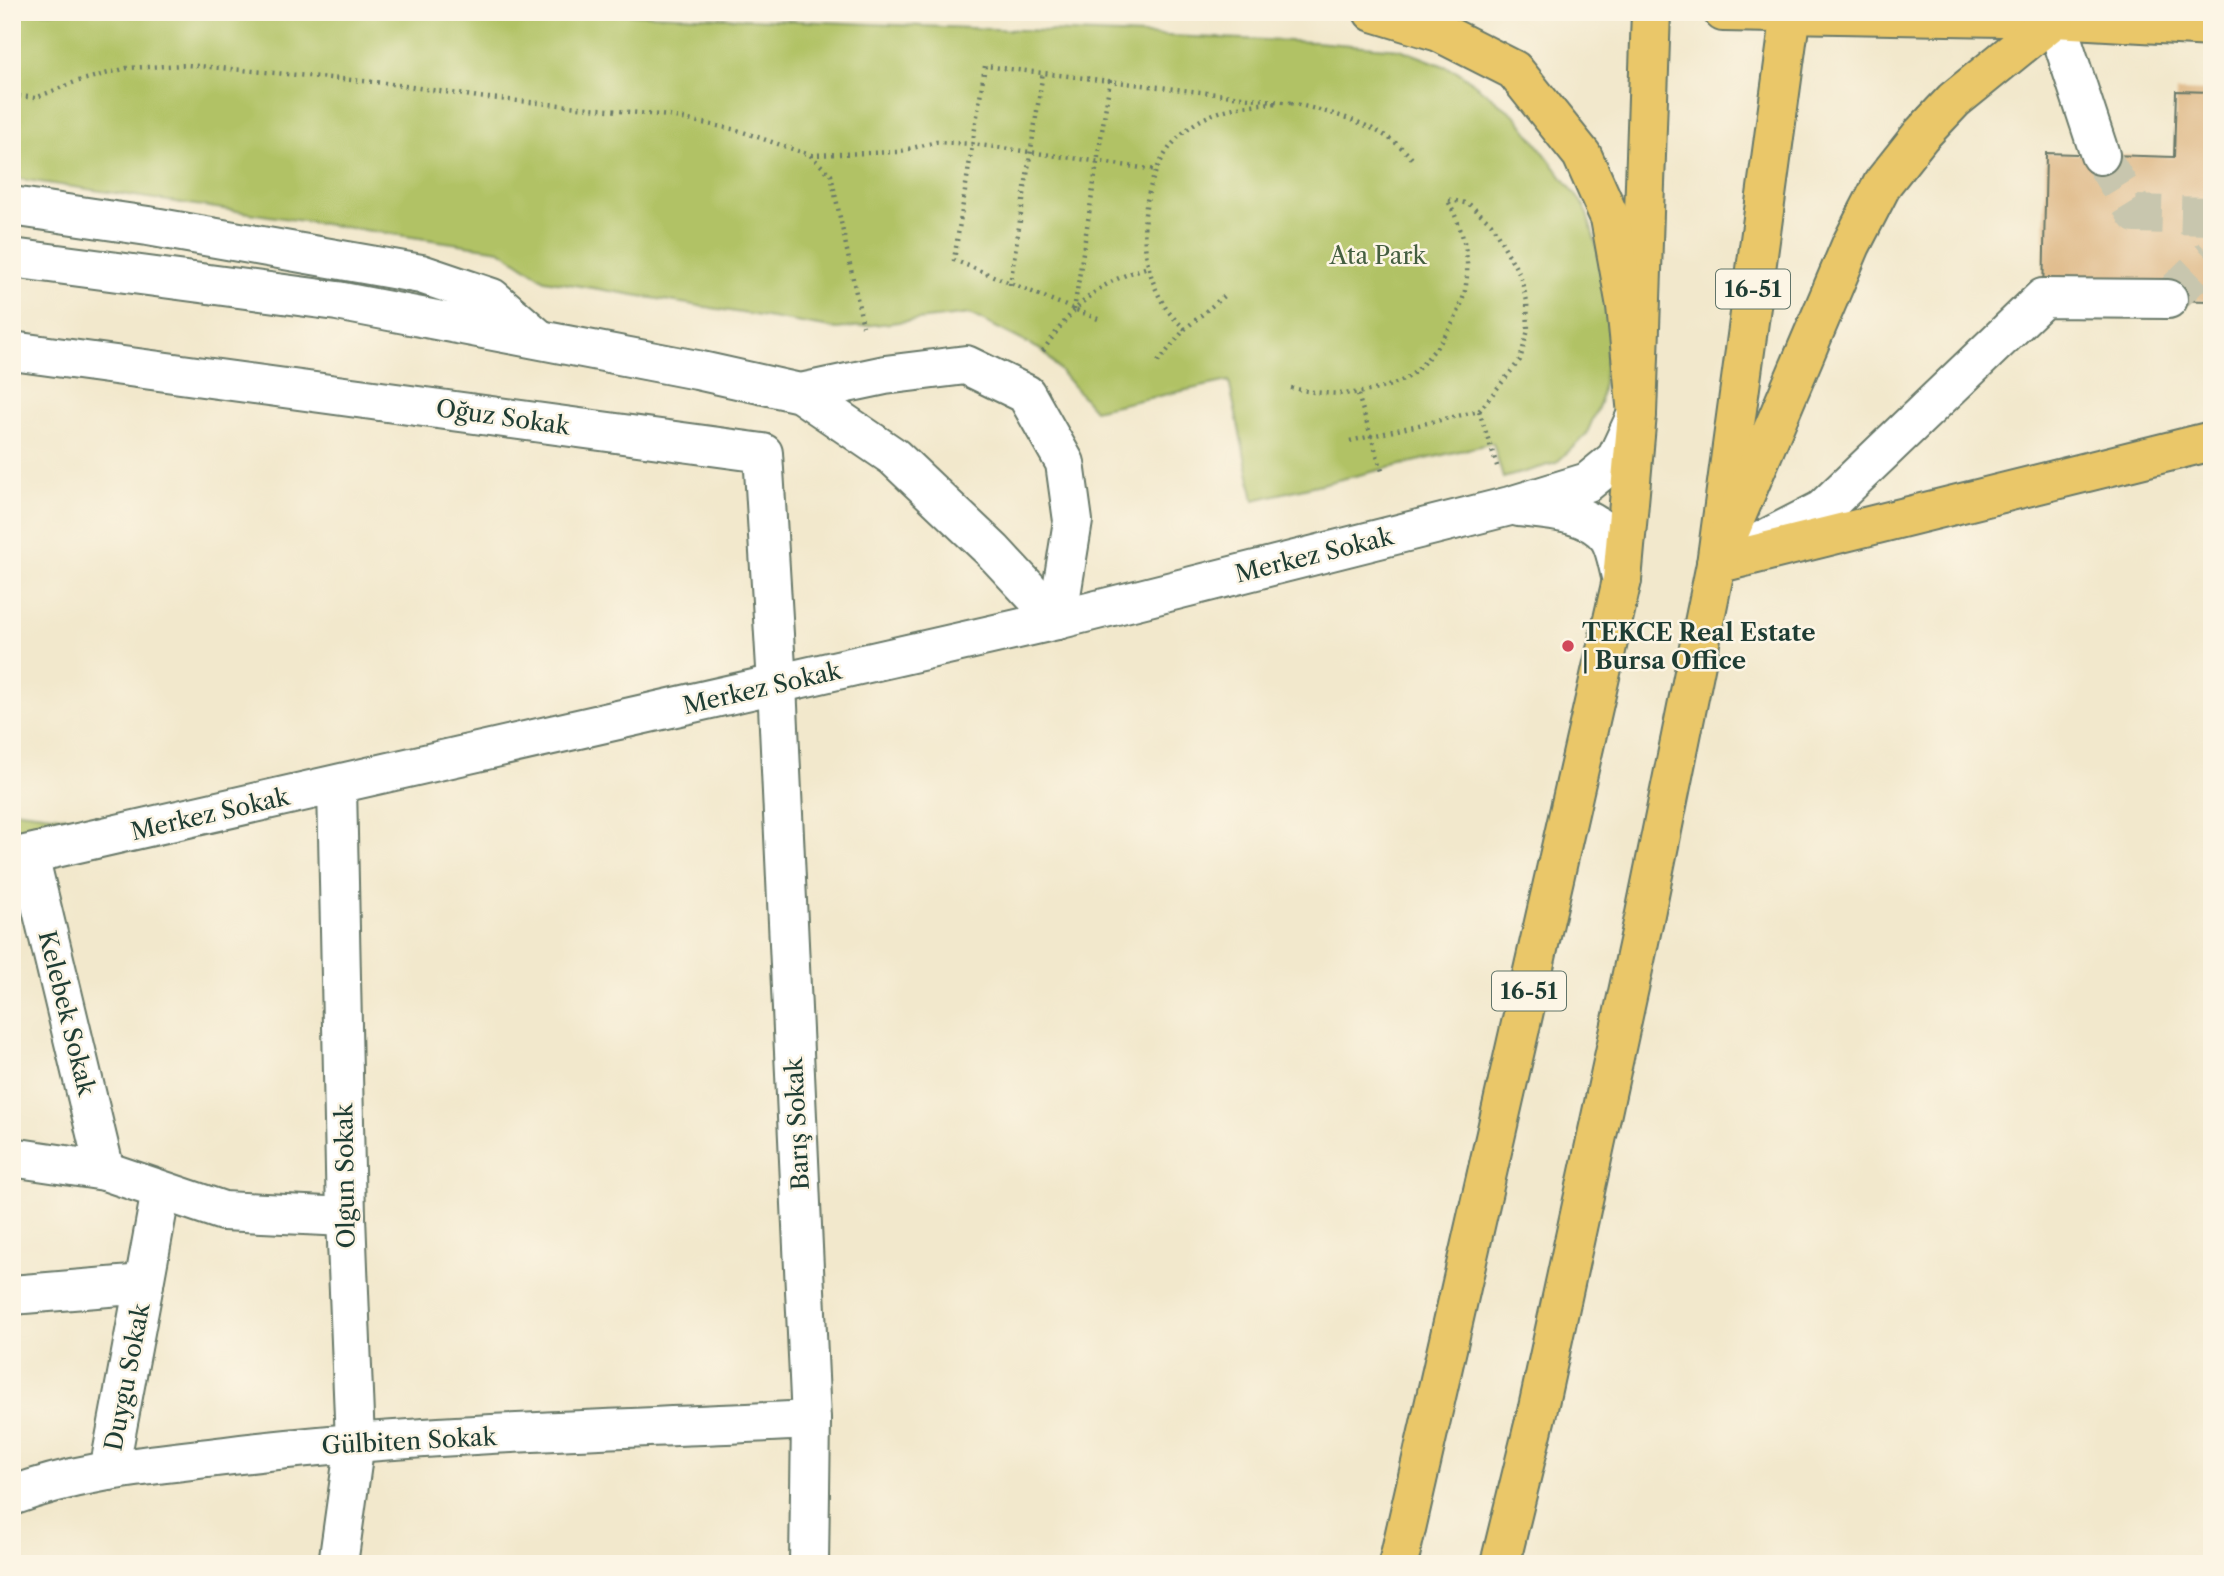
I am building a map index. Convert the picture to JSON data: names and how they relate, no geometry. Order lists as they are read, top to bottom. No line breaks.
{"streets":{"main road":["16-51"],"street":["Oğuz Sokak","Merkez Sokak","Kelebek Sokak","Barış Sokak","Olgun Sokak","Duygu Sokak","Gülbiten Sokak"]},"crossings":[["16-51","Merkez Sokak"],["Oğuz Sokak","Merkez Sokak"],["Oğuz Sokak","Barış Sokak"],["Merkez Sokak","Kelebek Sokak"],["Merkez Sokak","Barış Sokak"],["Merkez Sokak","Olgun Sokak"],["Barış Sokak","Gülbiten Sokak"],["Olgun Sokak","Gülbiten Sokak"],["Duygu Sokak","Gülbiten Sokak"]],"parks":["Ata Park"],"places":["TEKCE Real Estate | Bursa Office"]}
